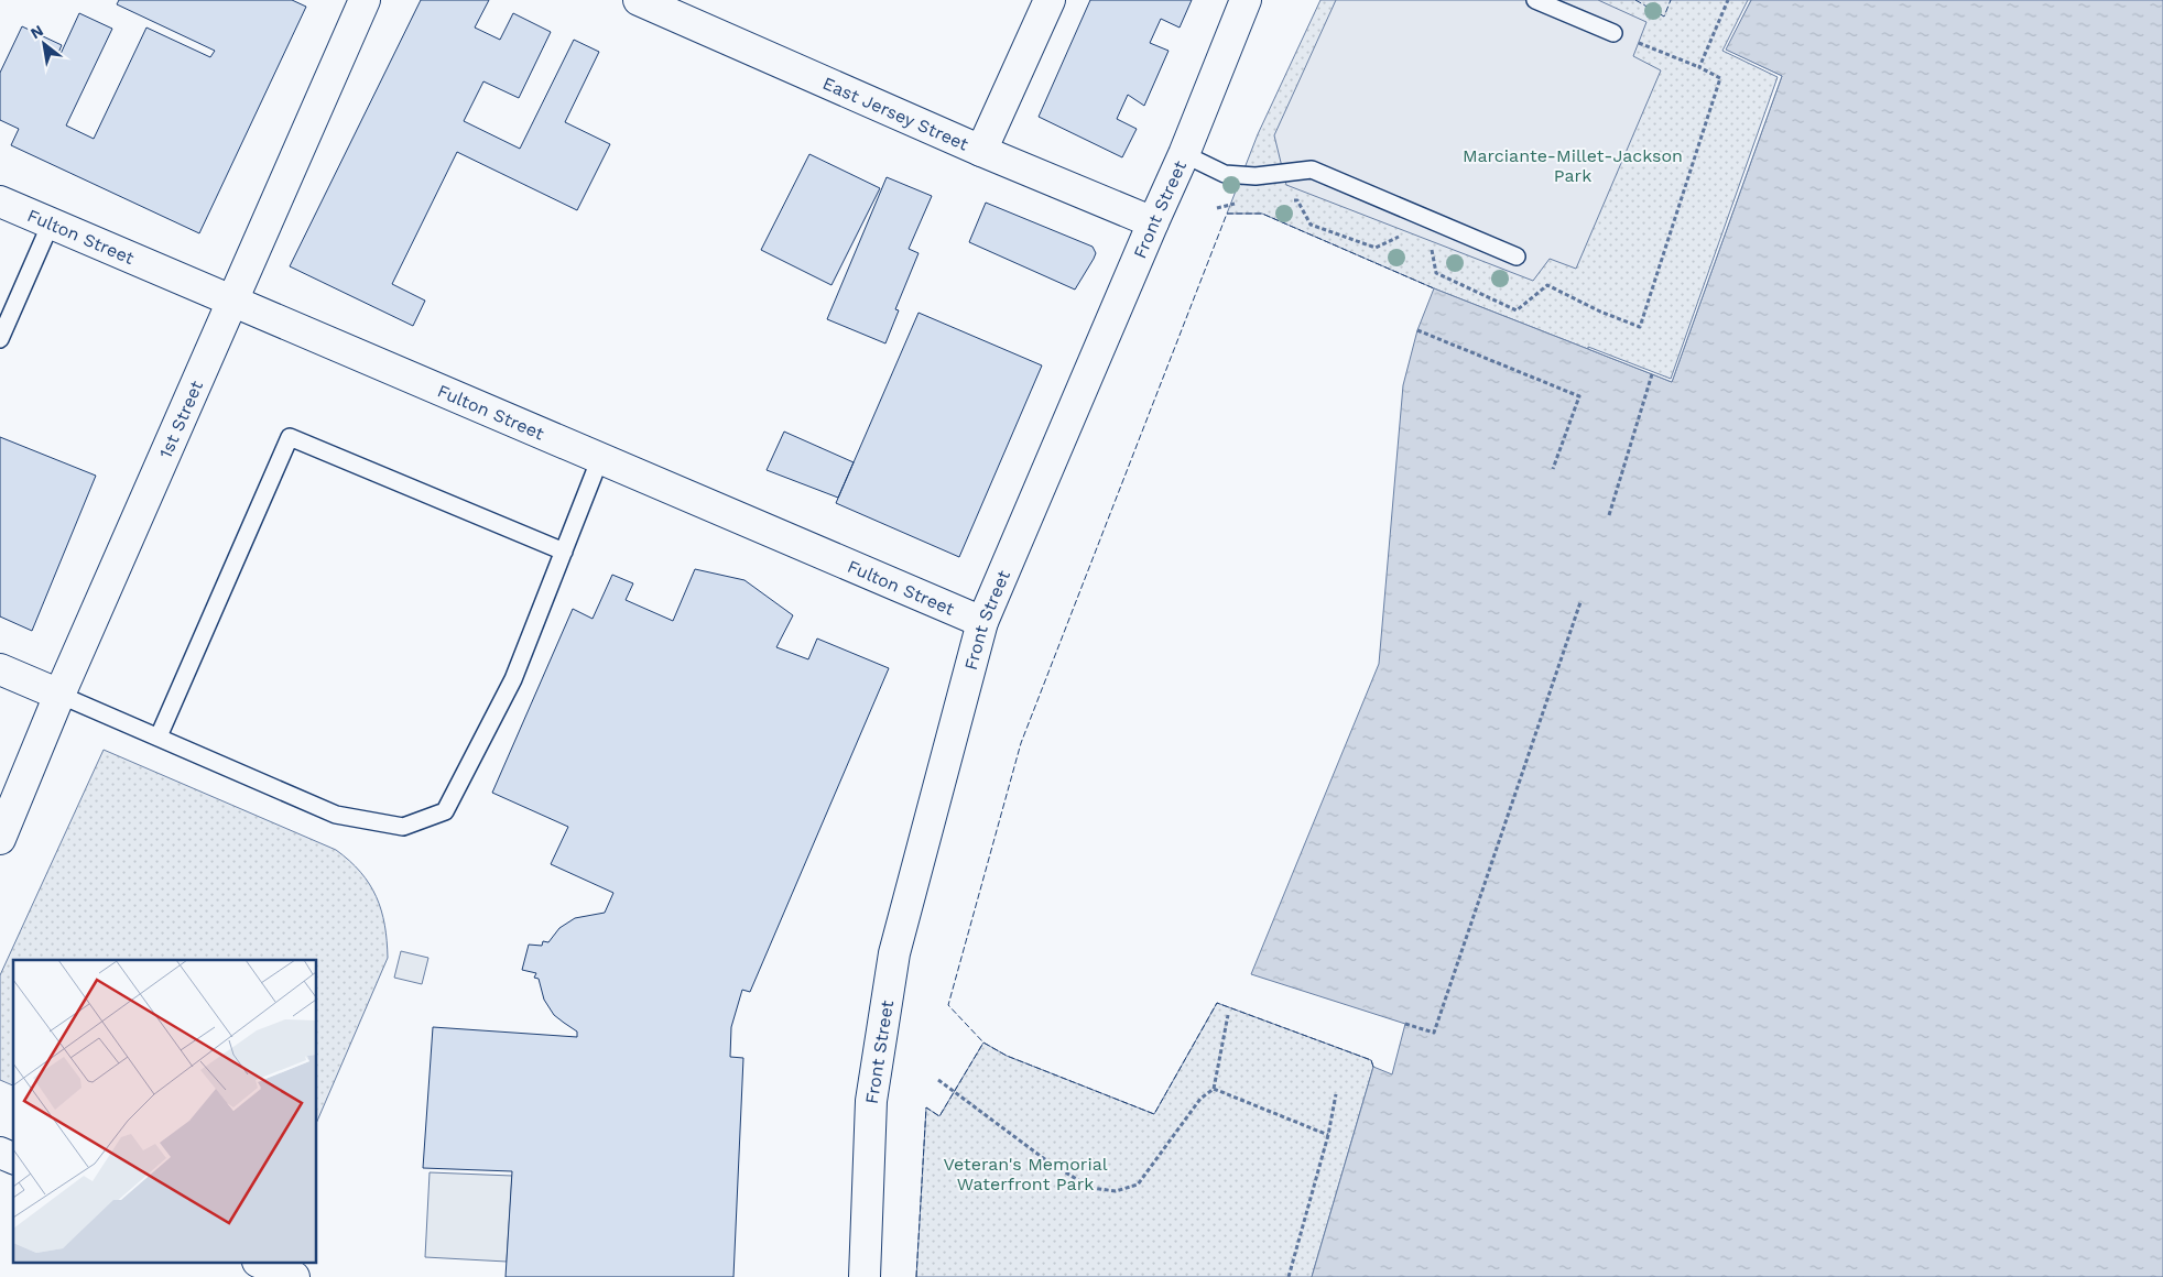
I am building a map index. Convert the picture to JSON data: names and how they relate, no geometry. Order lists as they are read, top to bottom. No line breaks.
{"streets":{"street":["East Jersey Street","Front Street","Fulton Street","1st Street"]},"crossings":[["East Jersey Street","Front Street"],["Front Street","Fulton Street"],["Fulton Street","1st Street"]],"parks":["Marciante-Millet-Jackson Park","Veteran's Memorial Waterfront Park"],"north":"top left"}
